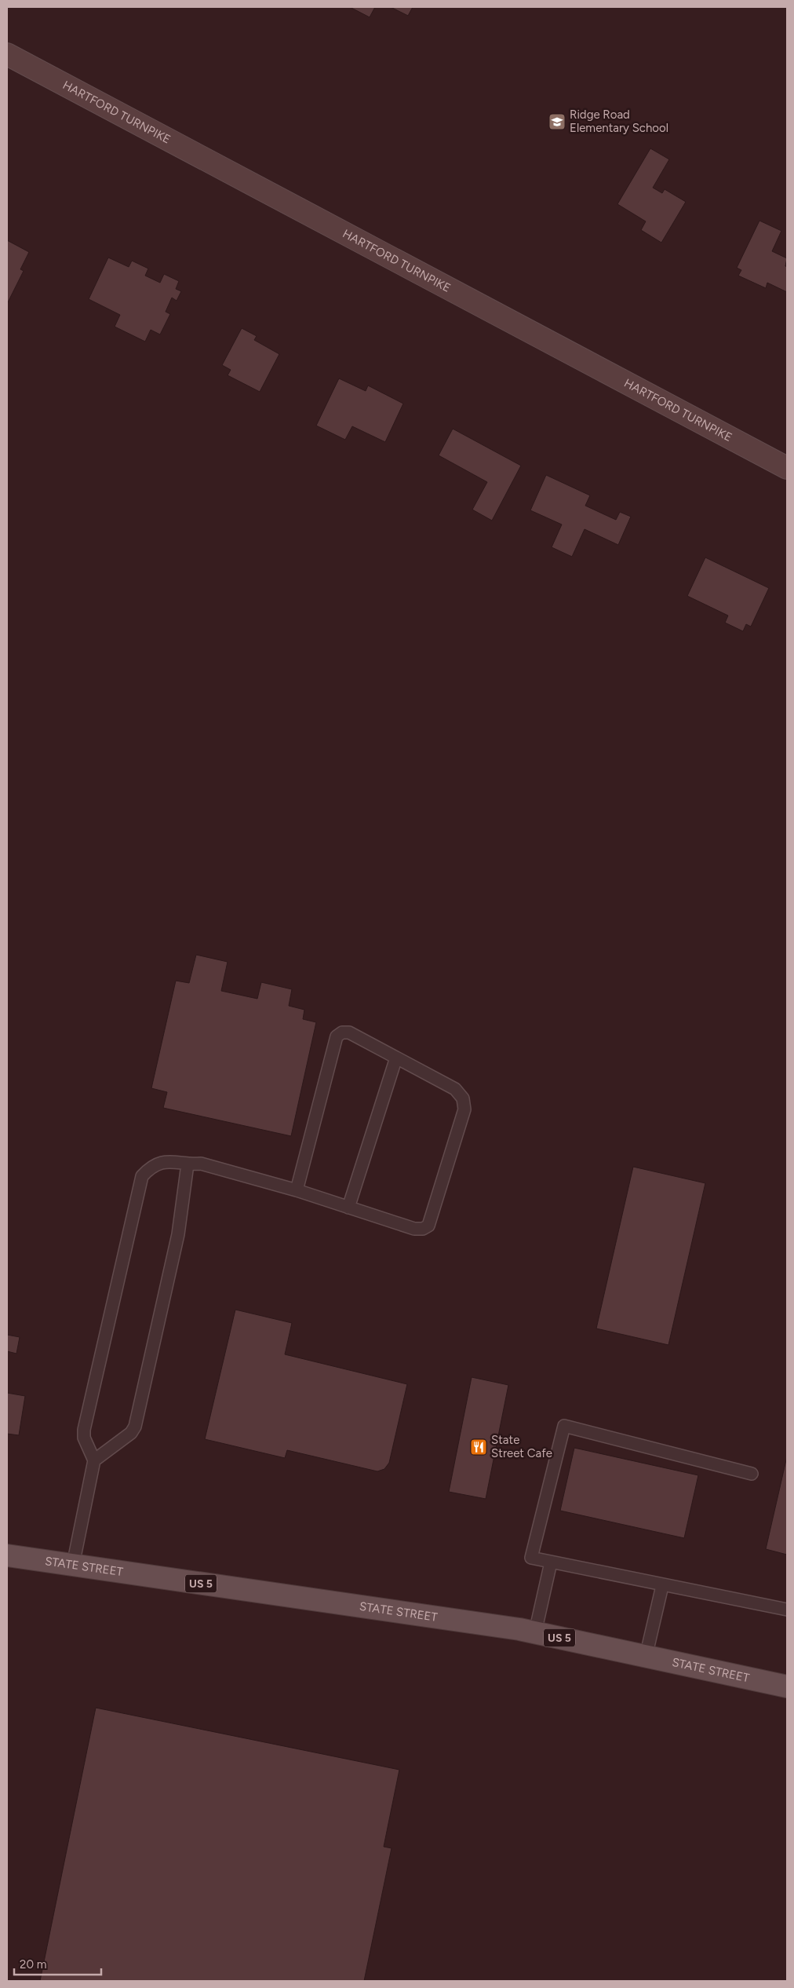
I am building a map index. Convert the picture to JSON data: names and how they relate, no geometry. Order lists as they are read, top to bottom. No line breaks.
{"streets":{"main road":["HARTFORD TURNPIKE","STATE STREET","US 5"]},"places":{"school or university":["Ridge Road Elementary School"],"restaurant":["State Street Cafe"]},"scale_bar":"20 m"}
